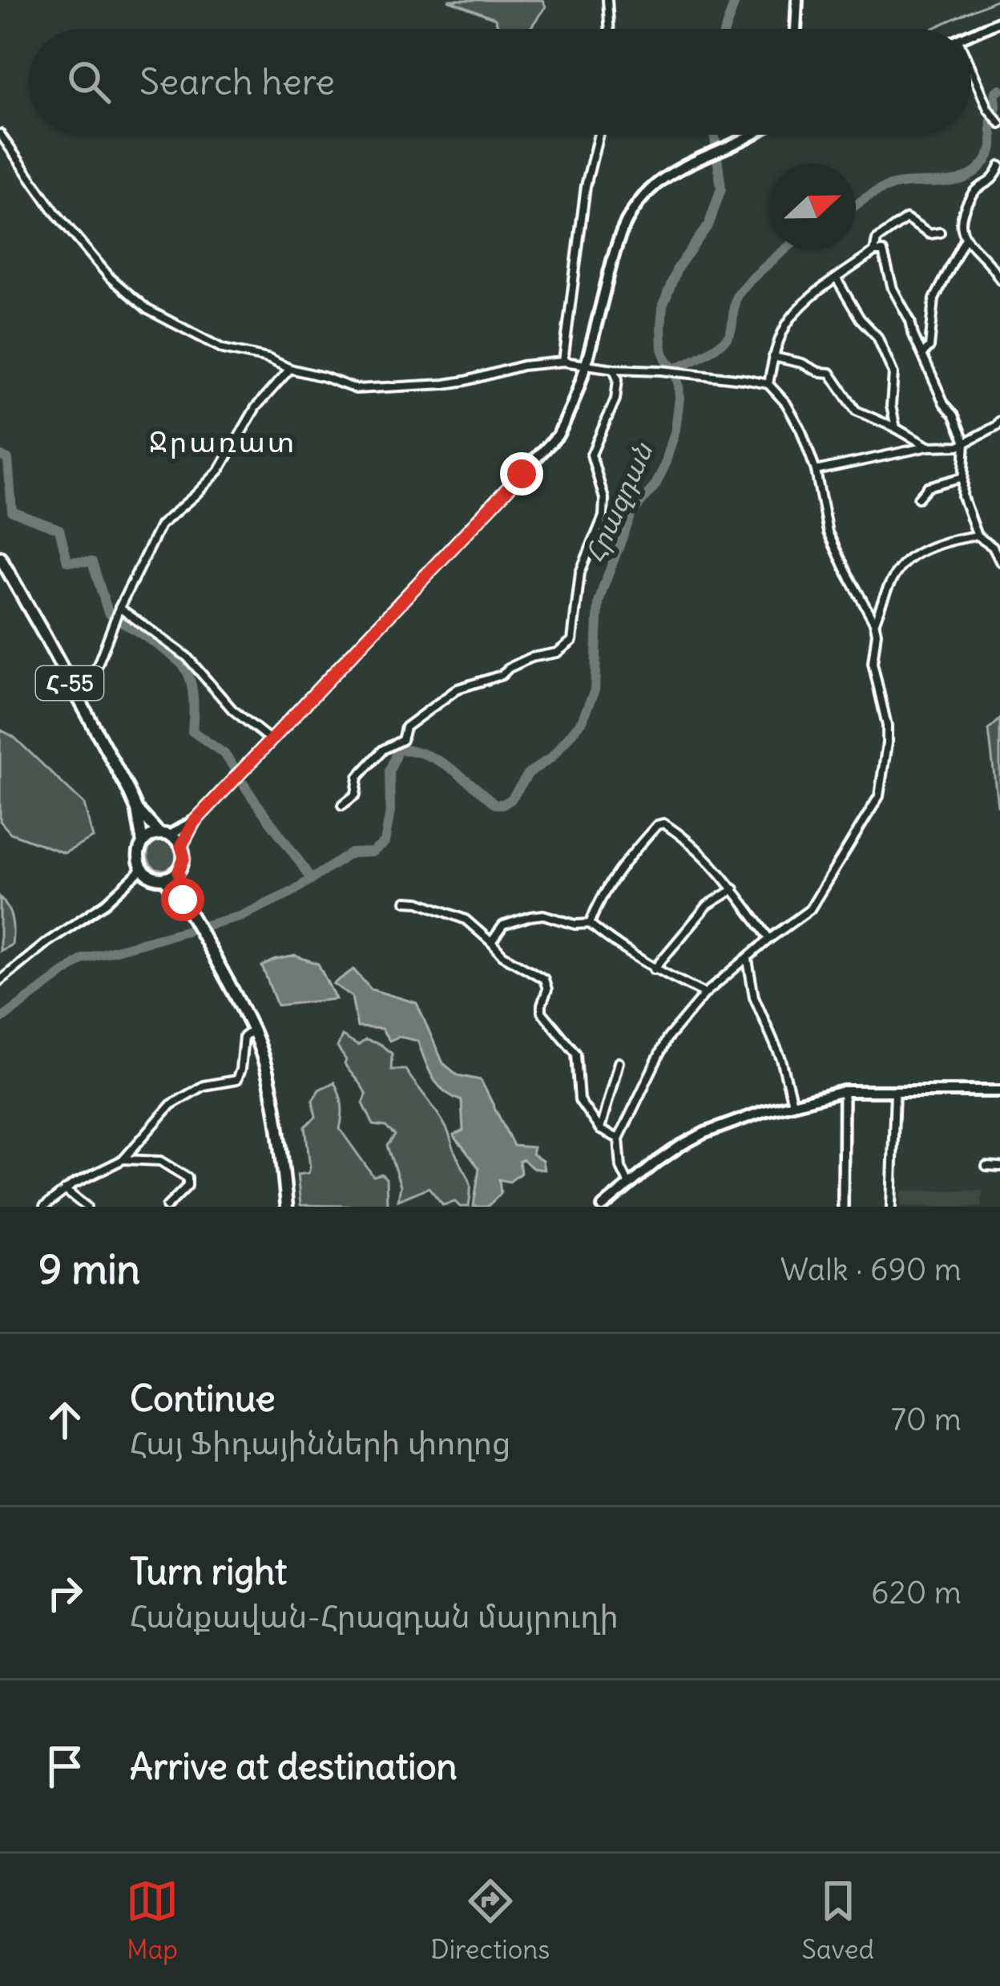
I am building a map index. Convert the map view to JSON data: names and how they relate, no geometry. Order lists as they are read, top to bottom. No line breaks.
{"streets":{"main road":["Հ-55"]},"districts":["Ջրառատ"],"water":["Հրազդան"],"north":"right","page":{"search":"Search here","heading":["9 min","Walk · 690 m"],"list":[["Continue","Հայ Ֆիդայինների փողոց","70 m"],["Turn right","Հանքավան-Հրազդան մայրուղի","620 m"],"Arrive at destination"],"nav":["Map","Directions","Saved"]}}
